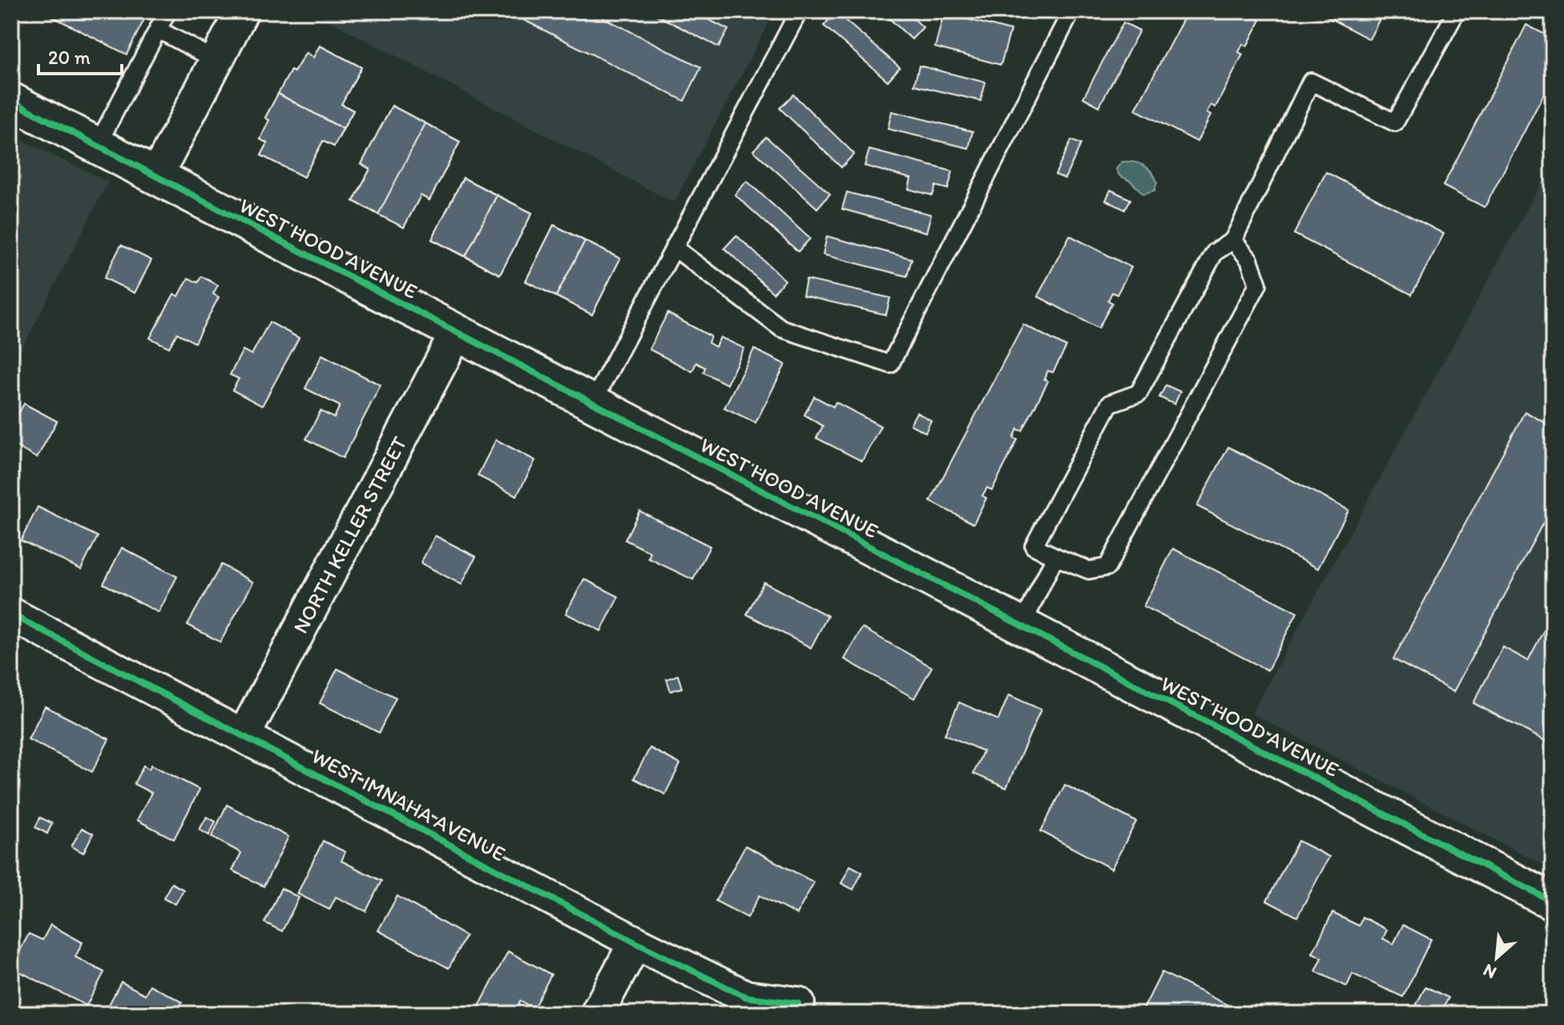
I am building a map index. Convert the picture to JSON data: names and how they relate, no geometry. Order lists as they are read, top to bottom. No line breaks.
{"streets":{"street":["WEST HOOD AVENUE","NORTH KELLER STREET","WEST IMNAHA AVENUE"]},"crossings":[["WEST HOOD AVENUE","NORTH KELLER STREET"],["NORTH KELLER STREET","WEST IMNAHA AVENUE"]],"scale_bar":"20 m","north":"bottom left"}
